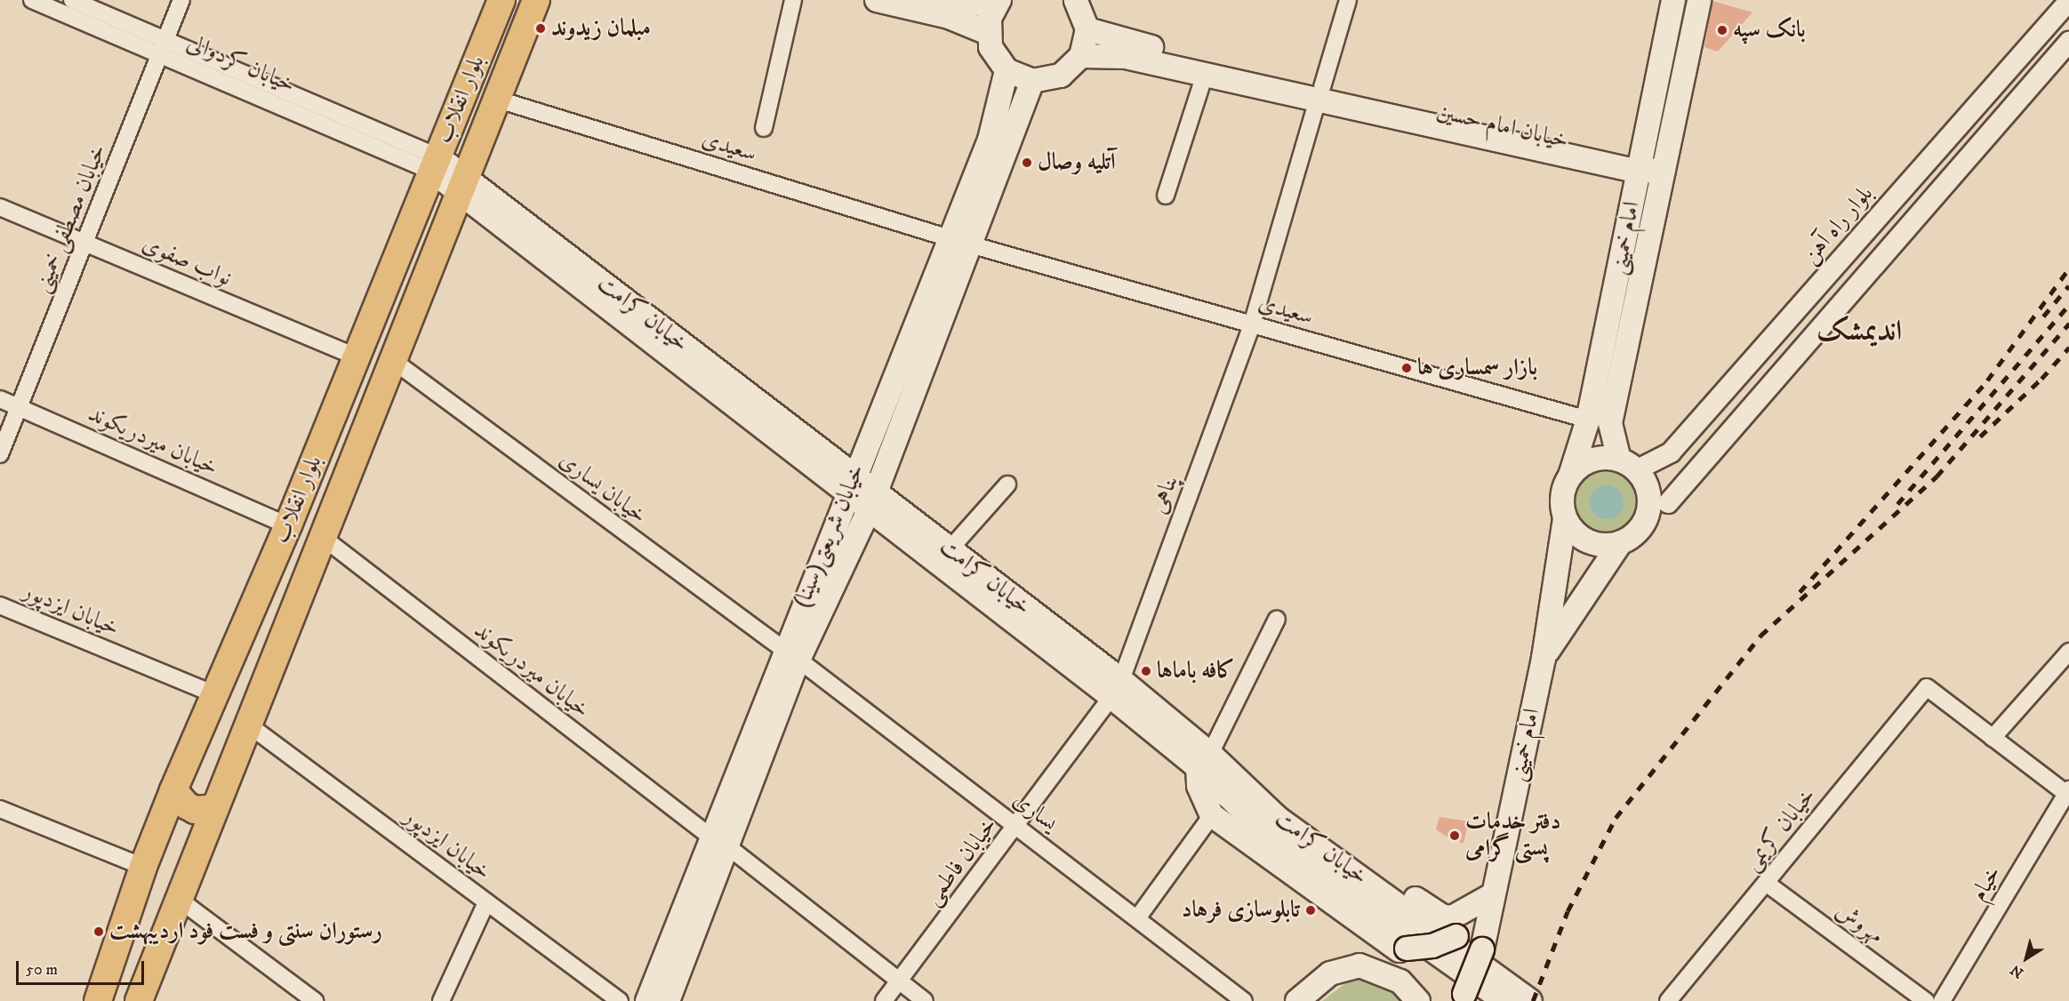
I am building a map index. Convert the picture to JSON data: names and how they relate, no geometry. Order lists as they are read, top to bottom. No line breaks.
{"streets":{"main road":["بلوار انقلاب","خیابان امام حسین","امام خمینی","خیابان کرامت","خیابان شریعتی(سینا)"],"street":["خیابان کردوالی","سعیدی","خیابان مصطفی خمینی","بلوار راه آهن","نواب صفوی","خیابان میردریکوند","خیابان یساری","پناهی","خیابان ایزدپور","یساری","خیابان کریمی","خیابان فاطمی","خیام","مهروش"]},"crossings":[["خیابان کردوالی","بلوار انقلاب"],["خیابان کردوالی","خیابان مصطفی خمینی"],["خیابان کردوالی","خیابان کرامت"],["بلوار انقلاب","سعیدی"],["بلوار انقلاب","نواب صفوی"],["بلوار انقلاب","خیابان کرامت"],["بلوار انقلاب","خیابان میردریکوند"],["بلوار انقلاب","خیابان یساری"],["بلوار انقلاب","خیابان ایزدپور"],["خیابان امام حسین","امام خمینی"],["خیابان امام حسین","پناهی"],["سعیدی","امام خمینی"],["سعیدی","پناهی"],["سعیدی","خیابان شریعتی(سینا)"],["خیابان مصطفی خمینی","نواب صفوی"],["خیابان مصطفی خمینی","خیابان میردریکوند"],["بلوار راه آهن","امام خمینی"],["خیابان کرامت","پناهی"],["خیابان کرامت","خیابان شریعتی(سینا)"],["خیابان کرامت","خیابان فاطمی"],["خیابان میردریکوند","خیابان شریعتی(سینا)"],["خیابان میردریکوند","خیابان فاطمی"],["خیابان یساری","خیابان شریعتی(سینا)"],["خیابان یساری","یساری"],["پناهی","خیابان فاطمی"],["خیابان شریعتی(سینا)","یساری"],["یساری","خیابان فاطمی"],["خیابان کریمی","مهروش"]],"districts":["اندیمشک"],"places":["مبلمان زیدوند","بانک سپه","آتلیه وصال","بازار سمساری ها","کافه باماها","دفتر خدمات پستی گرامی","تابلوسازی فرهاد","رستوران سنتی و فست فود اردیبهشت"],"scale_bar":"50 m","north":"bottom left"}
